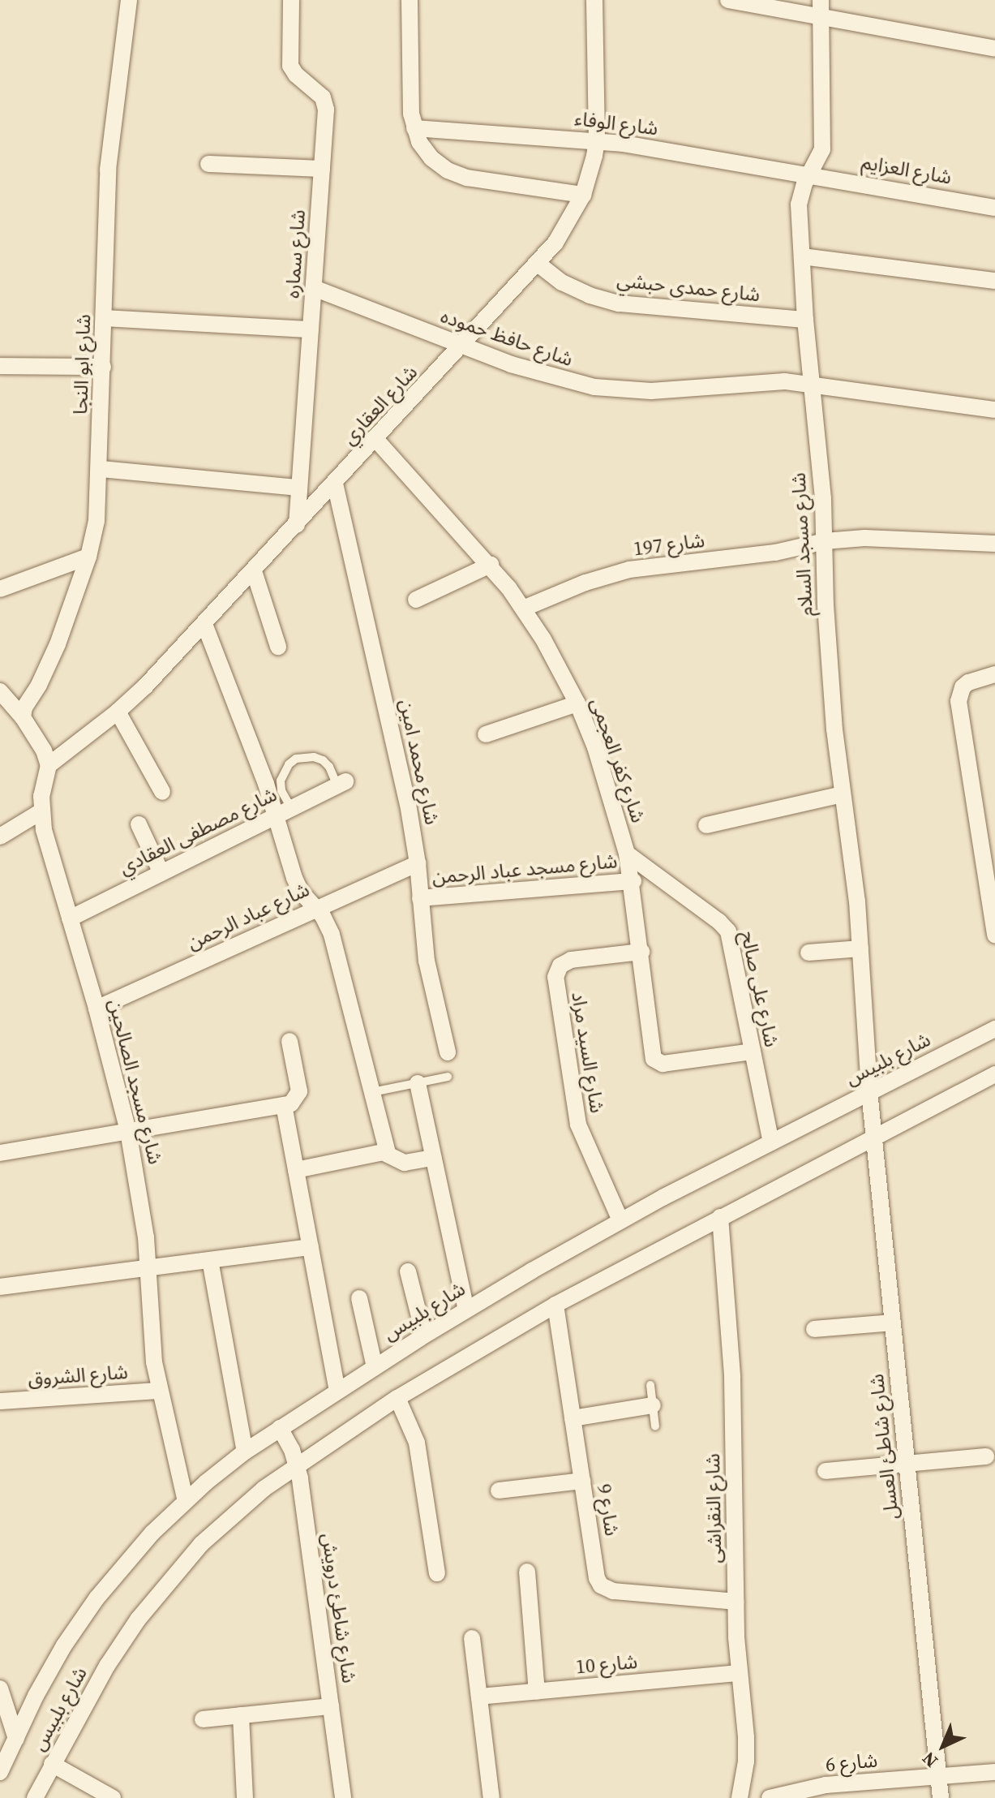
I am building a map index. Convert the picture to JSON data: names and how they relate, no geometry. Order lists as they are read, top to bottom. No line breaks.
{"streets":{"street":["شارع الوفاء","شارع العزايم","شارع سماره","شارع حمدى حبشي","شارع حافظ حموده","شارع ابو النجا","شارع العقاري","شارع 197","شارع مسجد السلام","شارع كفر العجمى","شارع محمد امين","شارع مصطفى العقادي","شارع مسجد عباد الرحمن","شارع عباد الرحمن","شارع على صالح","شارع السيد مراد","شارع بلبيس","شارع مسجد الصالحين","شارع الشروق","شارع شاطئ العسل","شارع النقراشى","شارع 9","شارع شاطئ درويش","شارع 10","شارع 6"]},"crossings":[["شارع الوفاء","شارع العزايم"],["شارع الوفاء","شارع العقاري"],["شارع الوفاء","شارع مسجد السلام"],["شارع العزايم","شارع مسجد السلام"],["شارع سماره","شارع حافظ حموده"],["شارع سماره","شارع العقاري"],["شارع حمدى حبشي","شارع العقاري"],["شارع حمدى حبشي","شارع مسجد السلام"],["شارع حافظ حموده","شارع العقاري"],["شارع حافظ حموده","شارع مسجد السلام"],["شارع العقاري","شارع كفر العجمى"],["شارع العقاري","شارع محمد امين"],["شارع العقاري","شارع مسجد الصالحين"],["شارع 197","شارع مسجد السلام"],["شارع 197","شارع كفر العجمى"],["شارع مسجد السلام","شارع بلبيس"],["شارع مسجد السلام","شارع شاطئ العسل"],["شارع كفر العجمى","شارع مسجد عباد الرحمن"],["شارع كفر العجمى","شارع على صالح"],["شارع كفر العجمى","شارع السيد مراد"],["شارع محمد امين","شارع مسجد عباد الرحمن"],["شارع محمد امين","شارع عباد الرحمن"],["شارع مصطفى العقادي","شارع مسجد الصالحين"],["شارع عباد الرحمن","شارع مسجد الصالحين"],["شارع على صالح","شارع بلبيس"],["شارع السيد مراد","شارع بلبيس"],["شارع بلبيس","شارع مسجد الصالحين"],["شارع بلبيس","شارع شاطئ العسل"],["شارع بلبيس","شارع النقراشى"],["شارع بلبيس","شارع 9"],["شارع بلبيس","شارع شاطئ درويش"],["شارع مسجد الصالحين","شارع الشروق"],["شارع شاطئ العسل","شارع 6"],["شارع النقراشى","شارع 9"],["شارع النقراشى","شارع 10"]],"north":"bottom left"}
